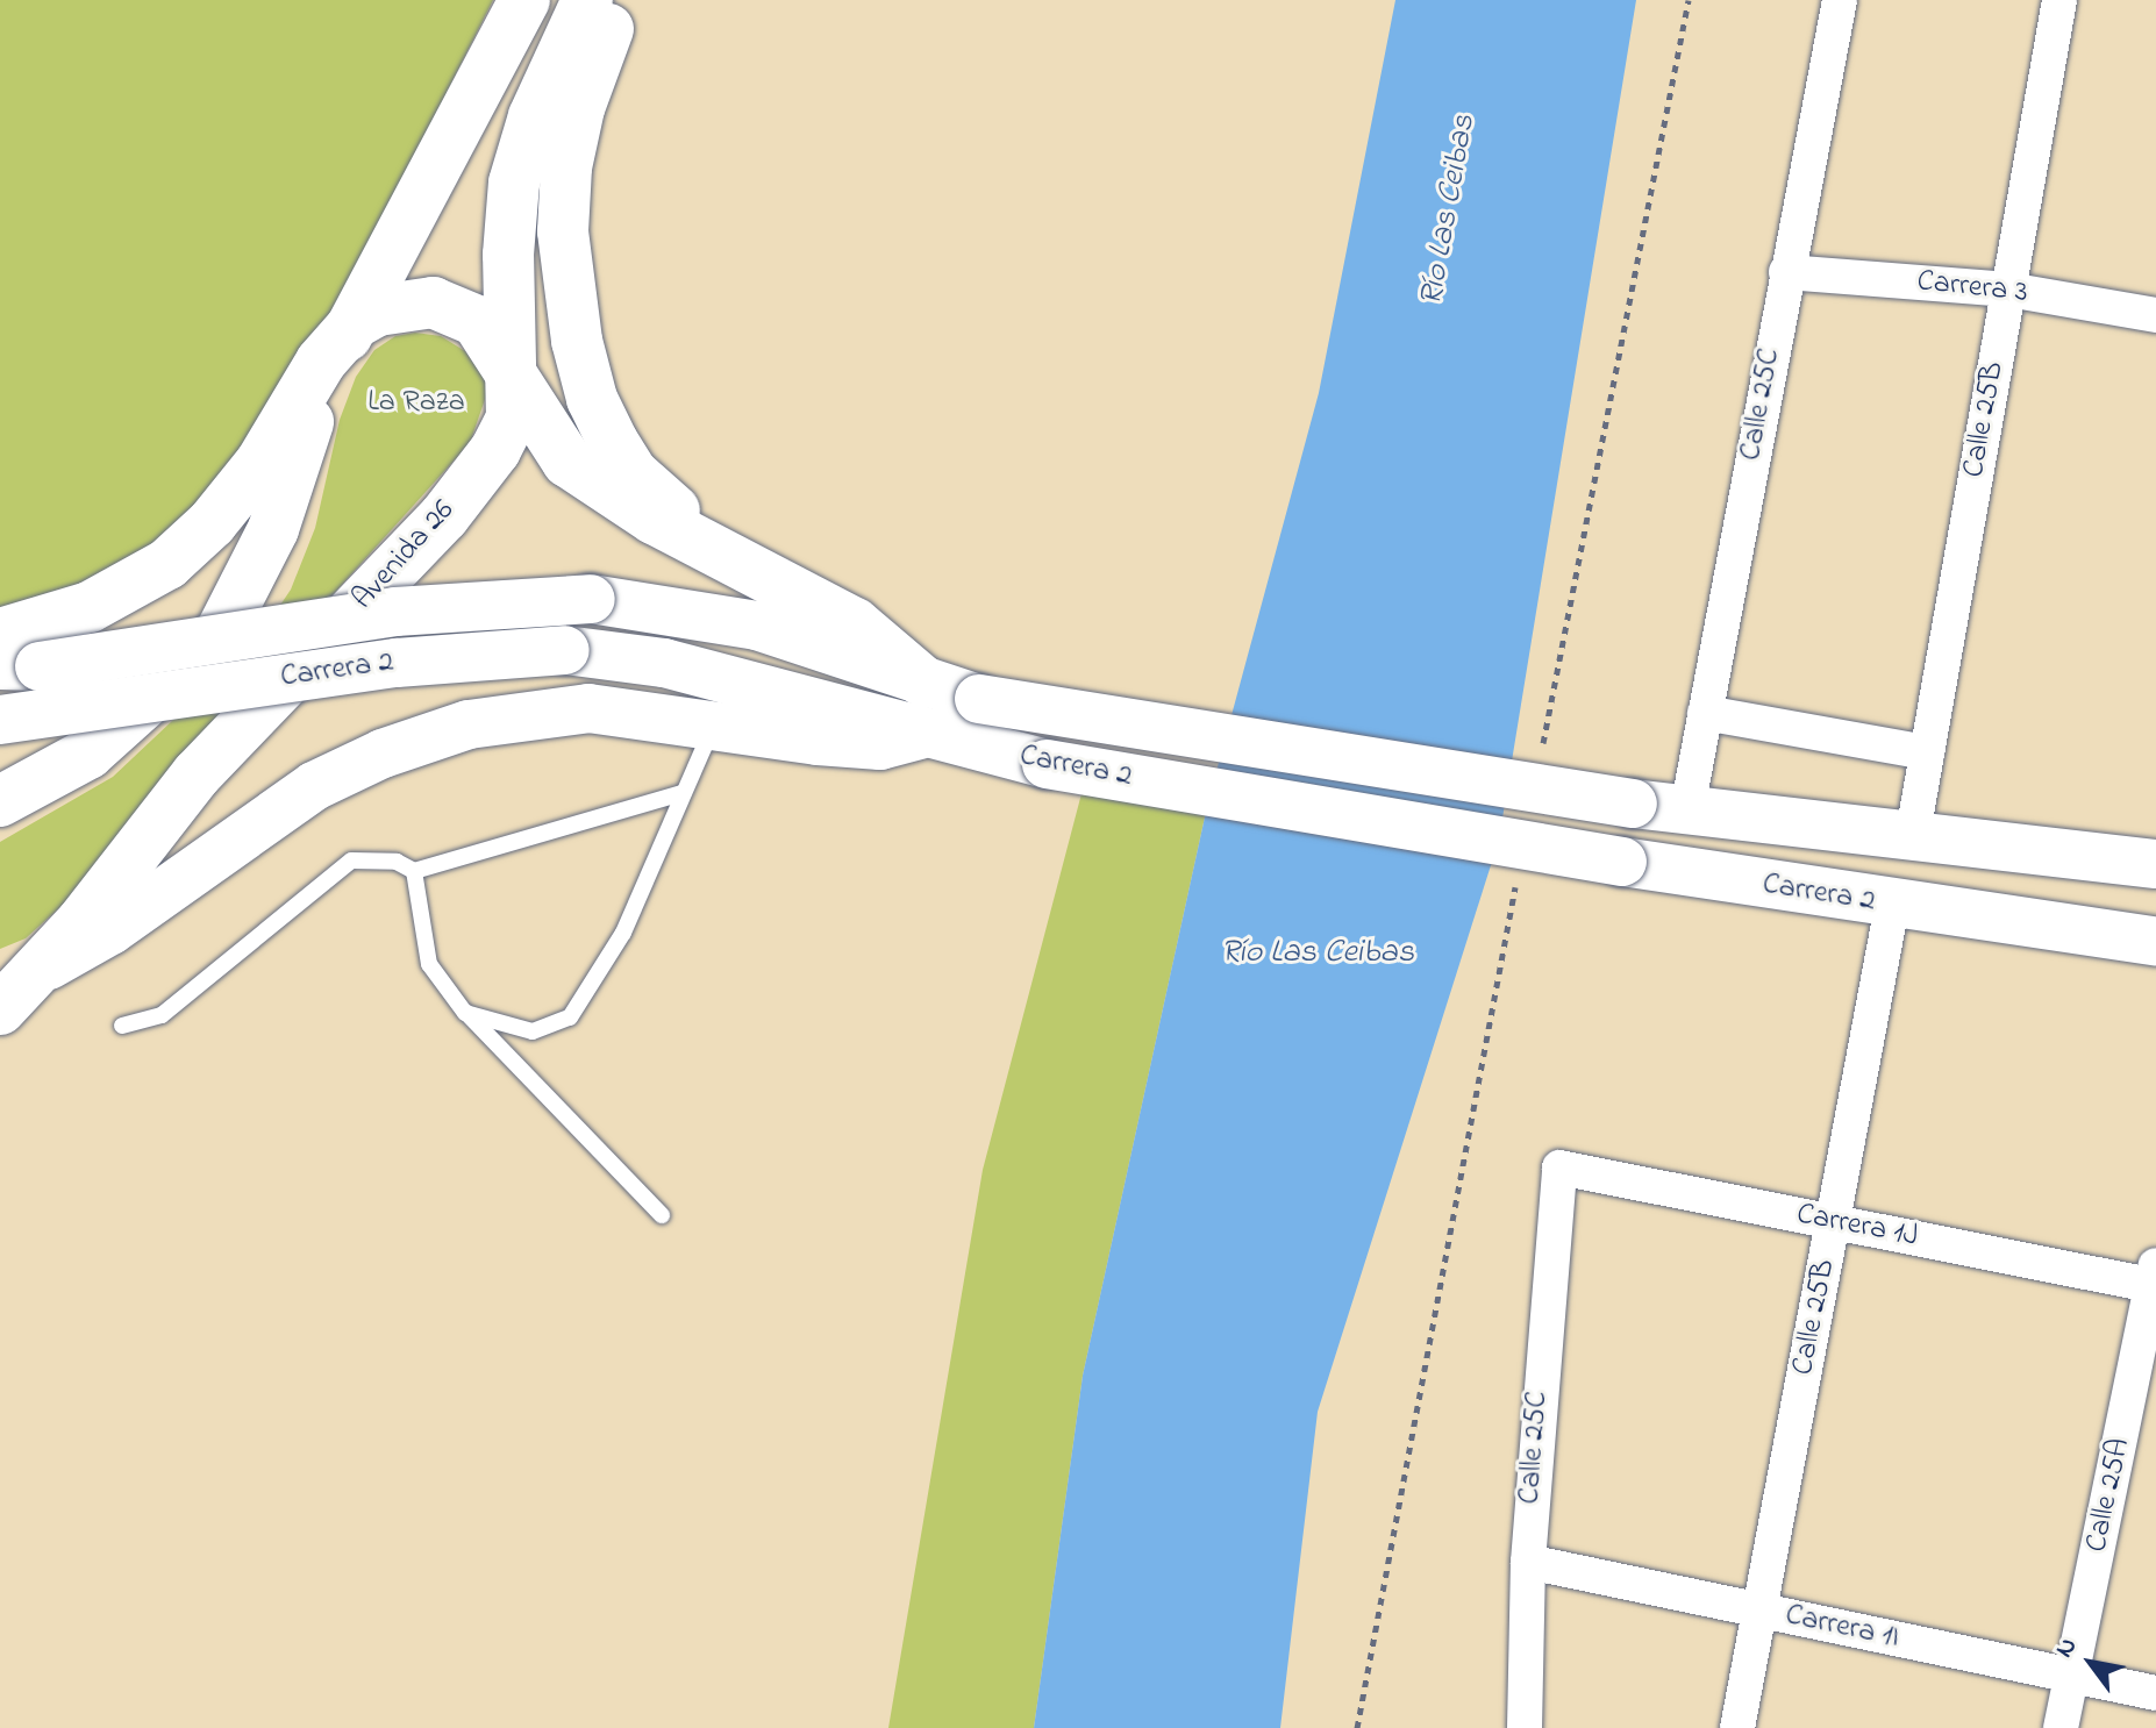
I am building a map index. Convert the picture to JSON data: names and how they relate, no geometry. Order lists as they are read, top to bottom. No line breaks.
{"streets":{"main road":["Avenida 26","Carrera 2"],"street":["Carrera 3","Calle 25C","Calle 25B","Carrera 1J","Calle 25A","Carrera 1I"]},"crossings":[["Carrera 3","Calle 25C"],["Carrera 3","Calle 25B"],["Calle 25C","Carrera 2"],["Calle 25C","Carrera 1J"],["Calle 25C","Carrera 1I"],["Calle 25B","Carrera 2"],["Calle 25B","Carrera 1J"],["Calle 25B","Carrera 1I"],["Carrera 1J","Calle 25A"],["Calle 25A","Carrera 1I"]],"water":["Río Las Ceibas"],"parks":["La Raza"],"north":"top left"}
